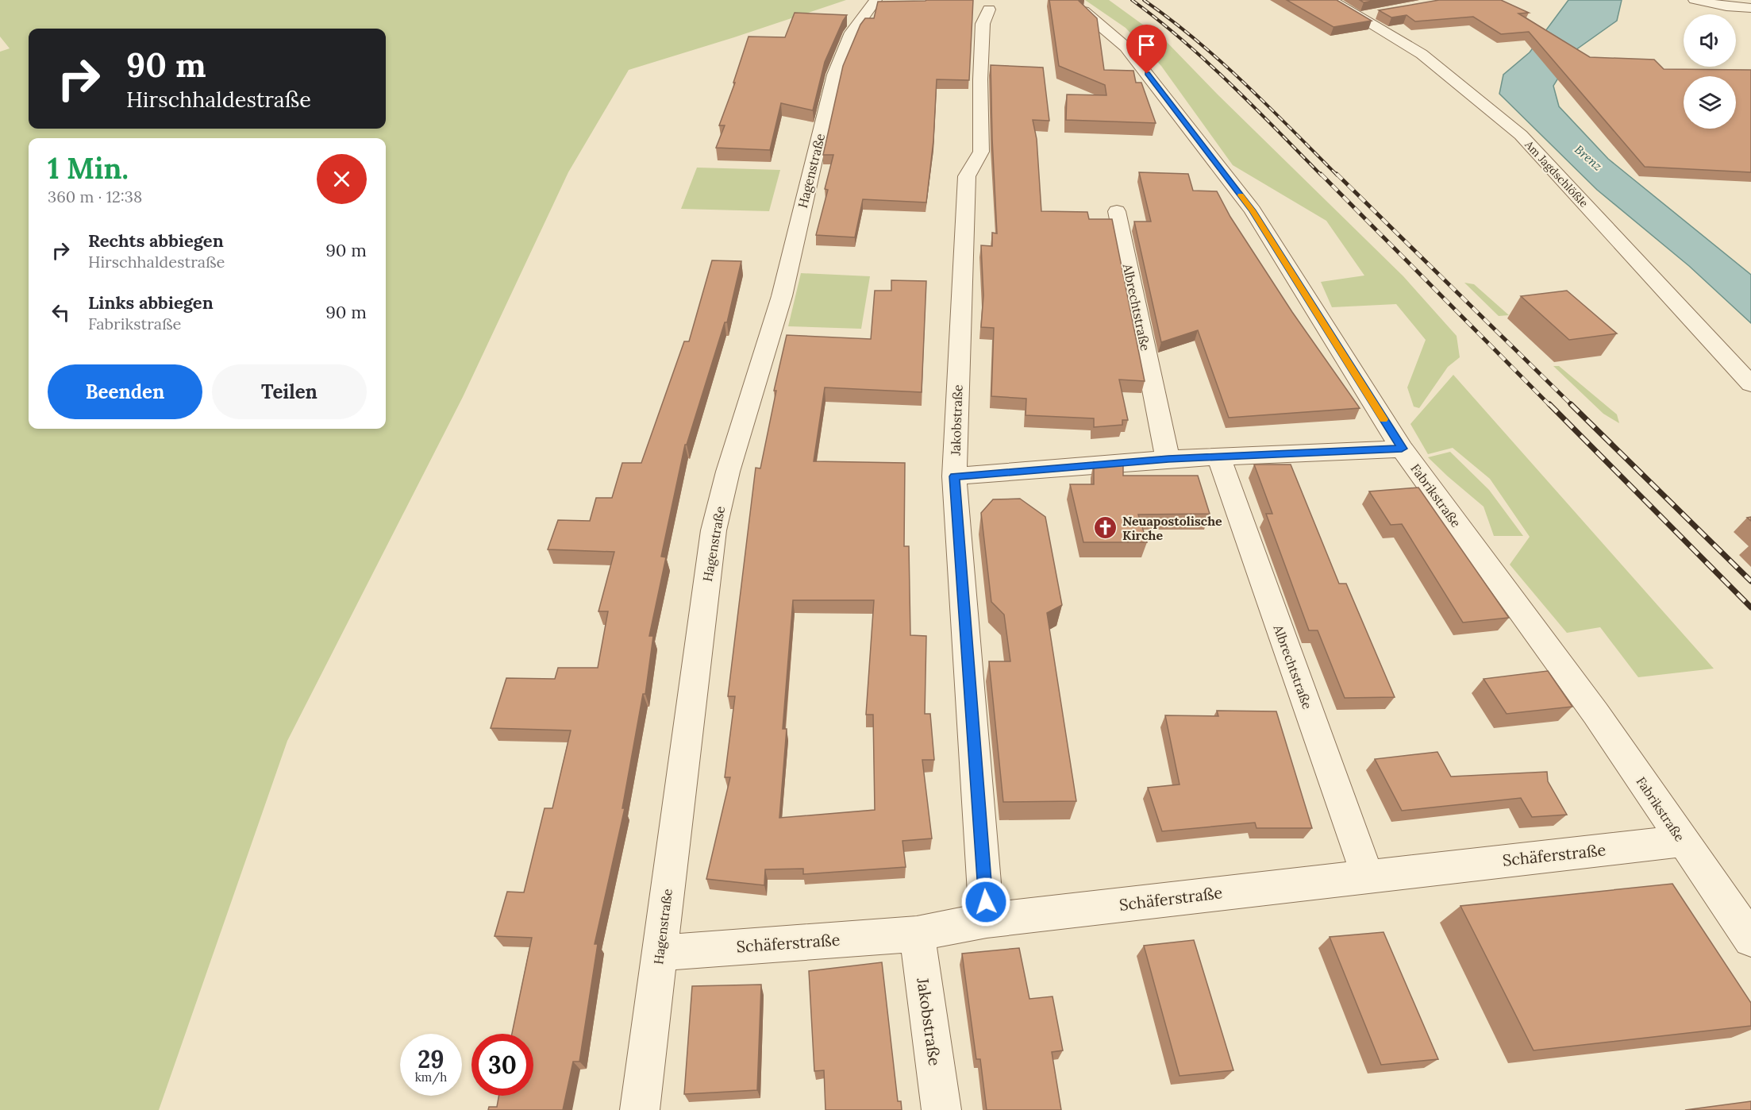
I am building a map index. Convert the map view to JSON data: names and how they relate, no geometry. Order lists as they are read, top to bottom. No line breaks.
{"streets":{"street":["Hagenstraße","Am Jagdschlößle","Albrechtstraße","Jakobstraße","Fabrikstraße","Schäferstraße"]},"crossings":[["Hagenstraße","Schäferstraße"],["Albrechtstraße","Schäferstraße"],["Jakobstraße","Schäferstraße"],["Fabrikstraße","Schäferstraße"]],"water":["Brenz"],"places":{"church":["Neuapostolische Kirche"]},"page":{"turn":["90 m","Hirschhaldestraße"],"heading":["1 Min.","360 m · 12:38"],"list":[{"name":"Rechts abbiegen","note":"Hirschhaldestraße","value":"90 m"},{"name":"Links abbiegen","note":"Fabrikstraße","value":"90 m"}],"buttons":["Beenden","Teilen"],"speed":"29 km/h","limit":"30"}}
